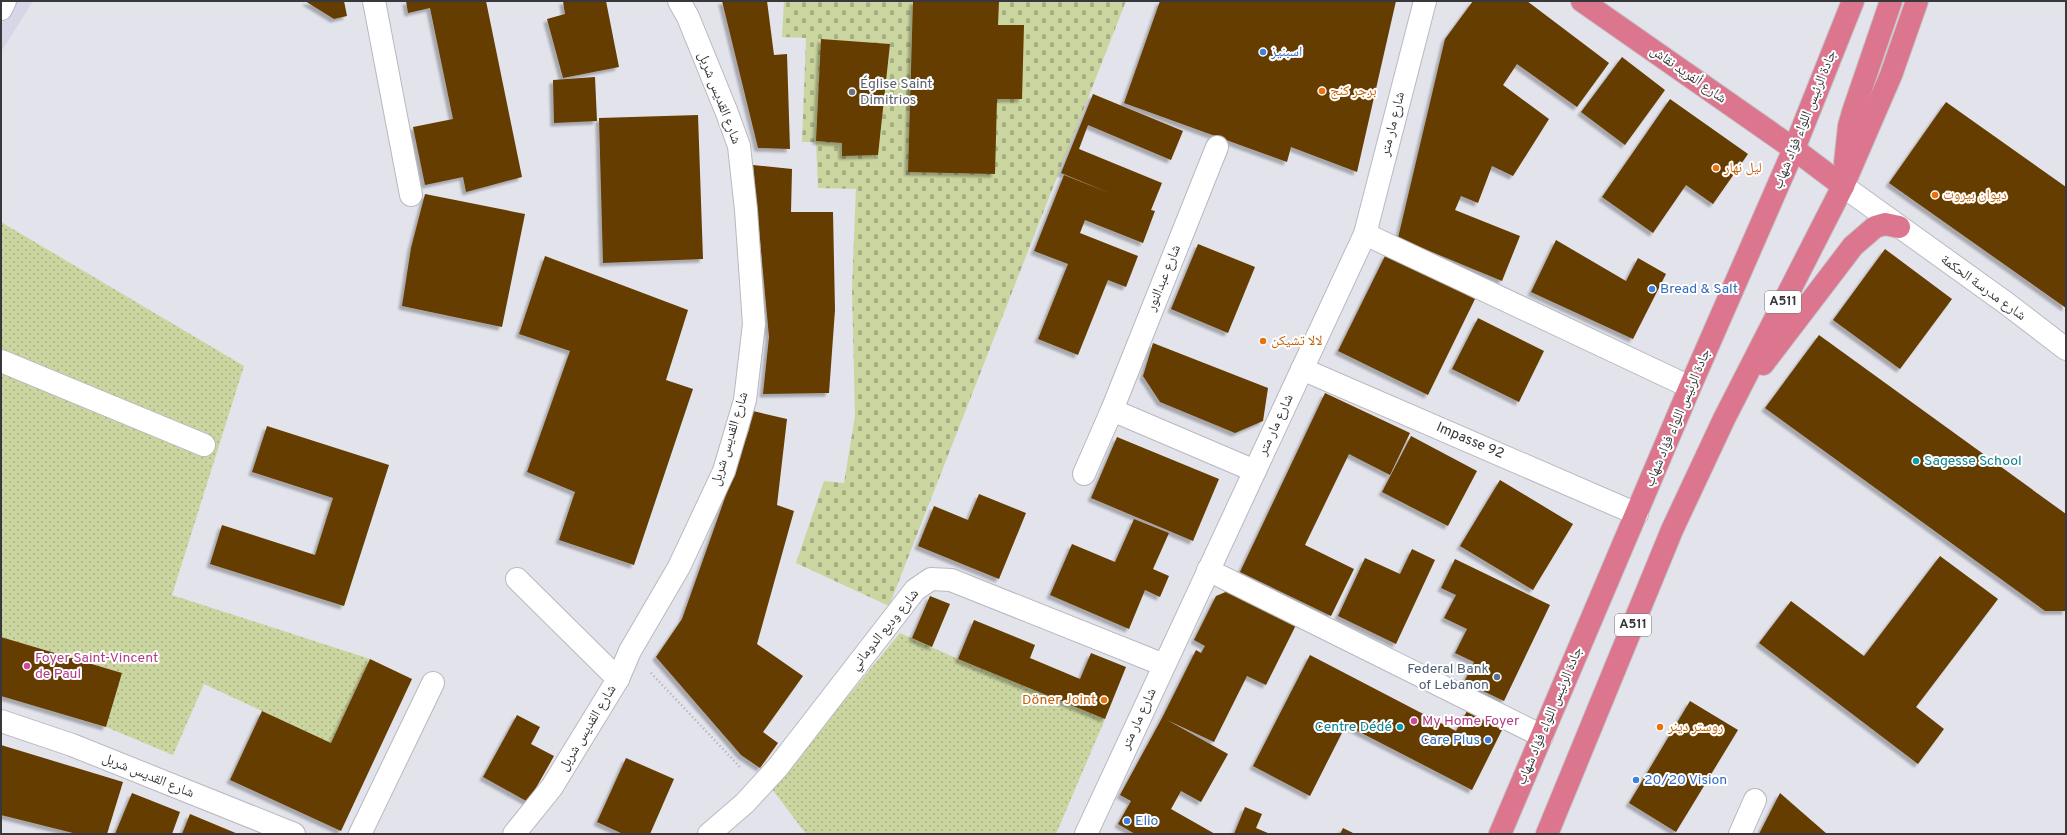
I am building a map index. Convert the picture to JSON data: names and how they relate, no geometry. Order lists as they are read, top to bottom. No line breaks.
{"streets":{"highway":["شارع ألفريد نقاش","جادة الرئيس اللواء فؤاد شهاب","A511"],"street":["شارع القديس شربل","شارع مار متر","شارع عبدالنور","شارع مدرسة الحكمة","Impasse 92","شارع وديع الدوماني"]},"crossings":[["شارع ألفريد نقاش","جادة الرئيس اللواء فؤاد شهاب"],["شارع ألفريد نقاش","شارع مدرسة الحكمة"],["شارع ألفريد نقاش","A511"],["جادة الرئيس اللواء فؤاد شهاب","Impasse 92"],["شارع مار متر","Impasse 92"],["شارع مار متر","شارع وديع الدوماني"],["شارع مدرسة الحكمة","A511"]],"places":["اسبنيز","برجر كنج","Église Saint Dimitrios","ليل نهار","ديوان بيروت","Bread & Salt","لالا تشيكن","Sagesse School","Foyer Saint-Vincent de Paul","Federal Bank of Lebanon","Döner Joint","My Home Foyer","Centre Dédé","روستر دينر","Care Plus","20/20 Vision","Elio"]}
